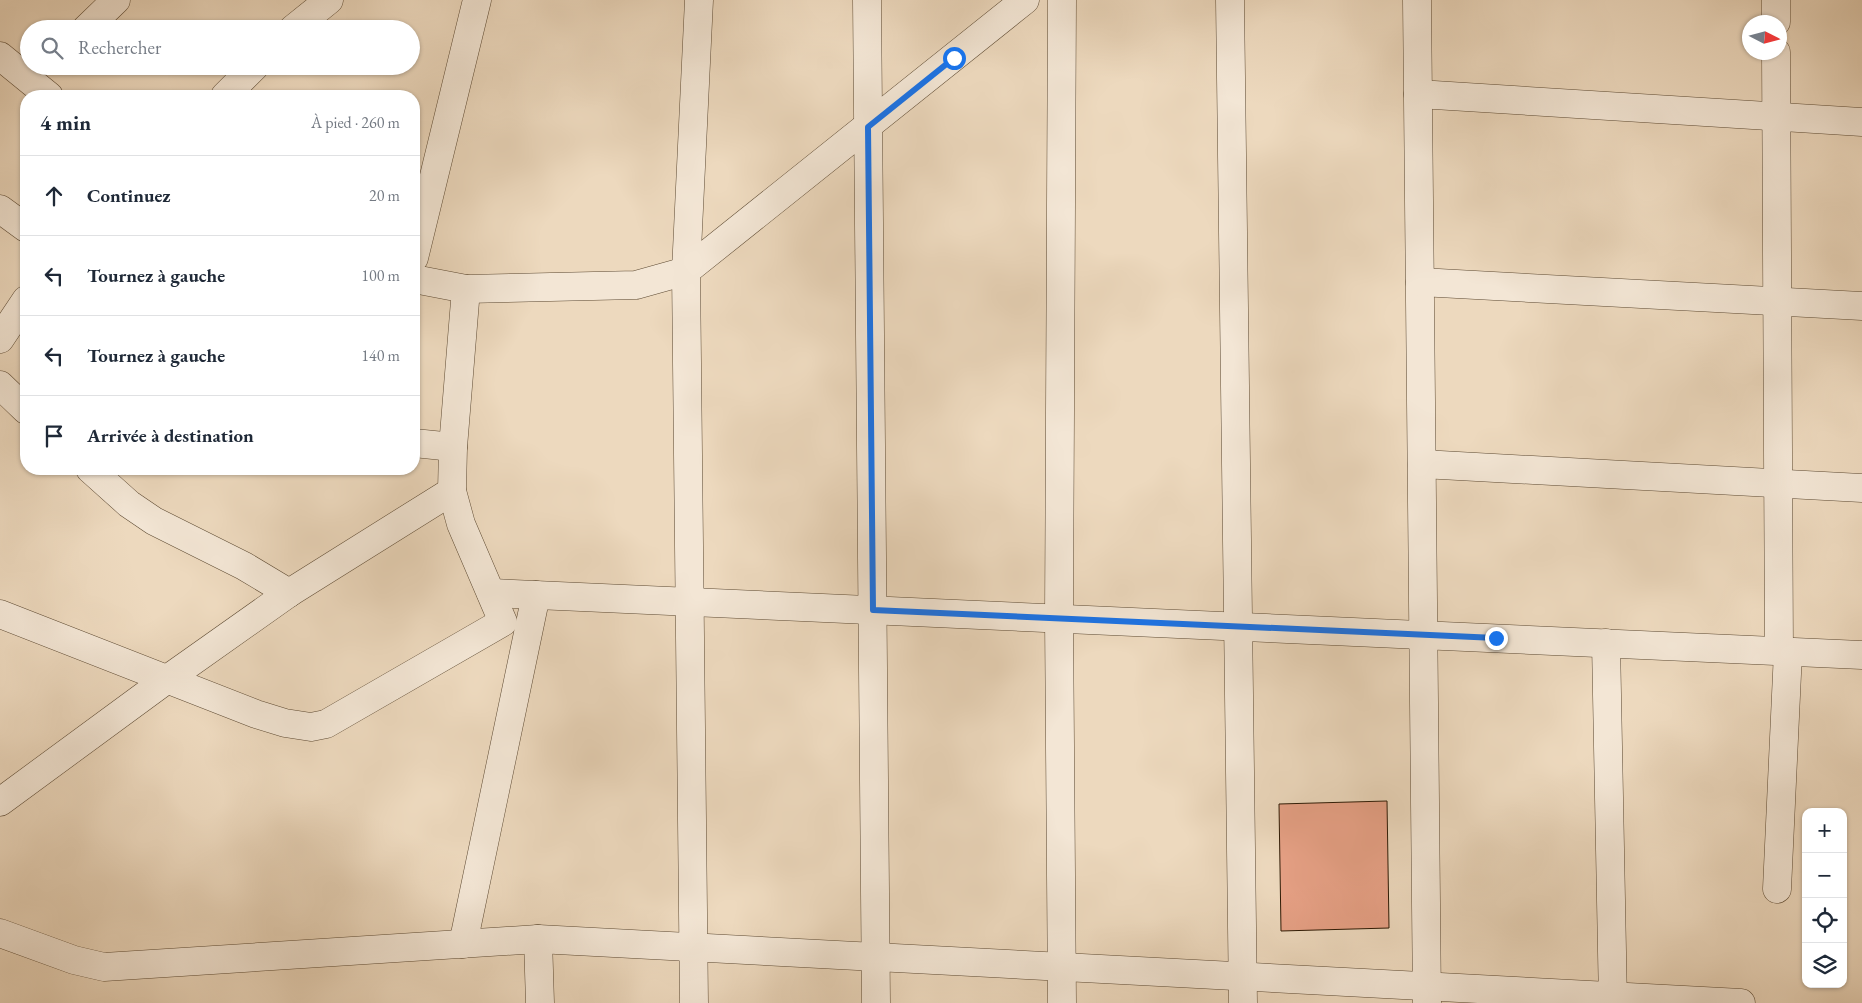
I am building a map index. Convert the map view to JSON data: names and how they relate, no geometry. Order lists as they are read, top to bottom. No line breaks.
{"north":"right","page":{"search":"Rechercher","heading":["4 min","À pied · 260 m"],"list":[["Continuez","20 m"],["Tournez à gauche","100 m"],["Tournez à gauche","140 m"],"Arrivée à destination"],"map_buttons":["+","−"]}}
